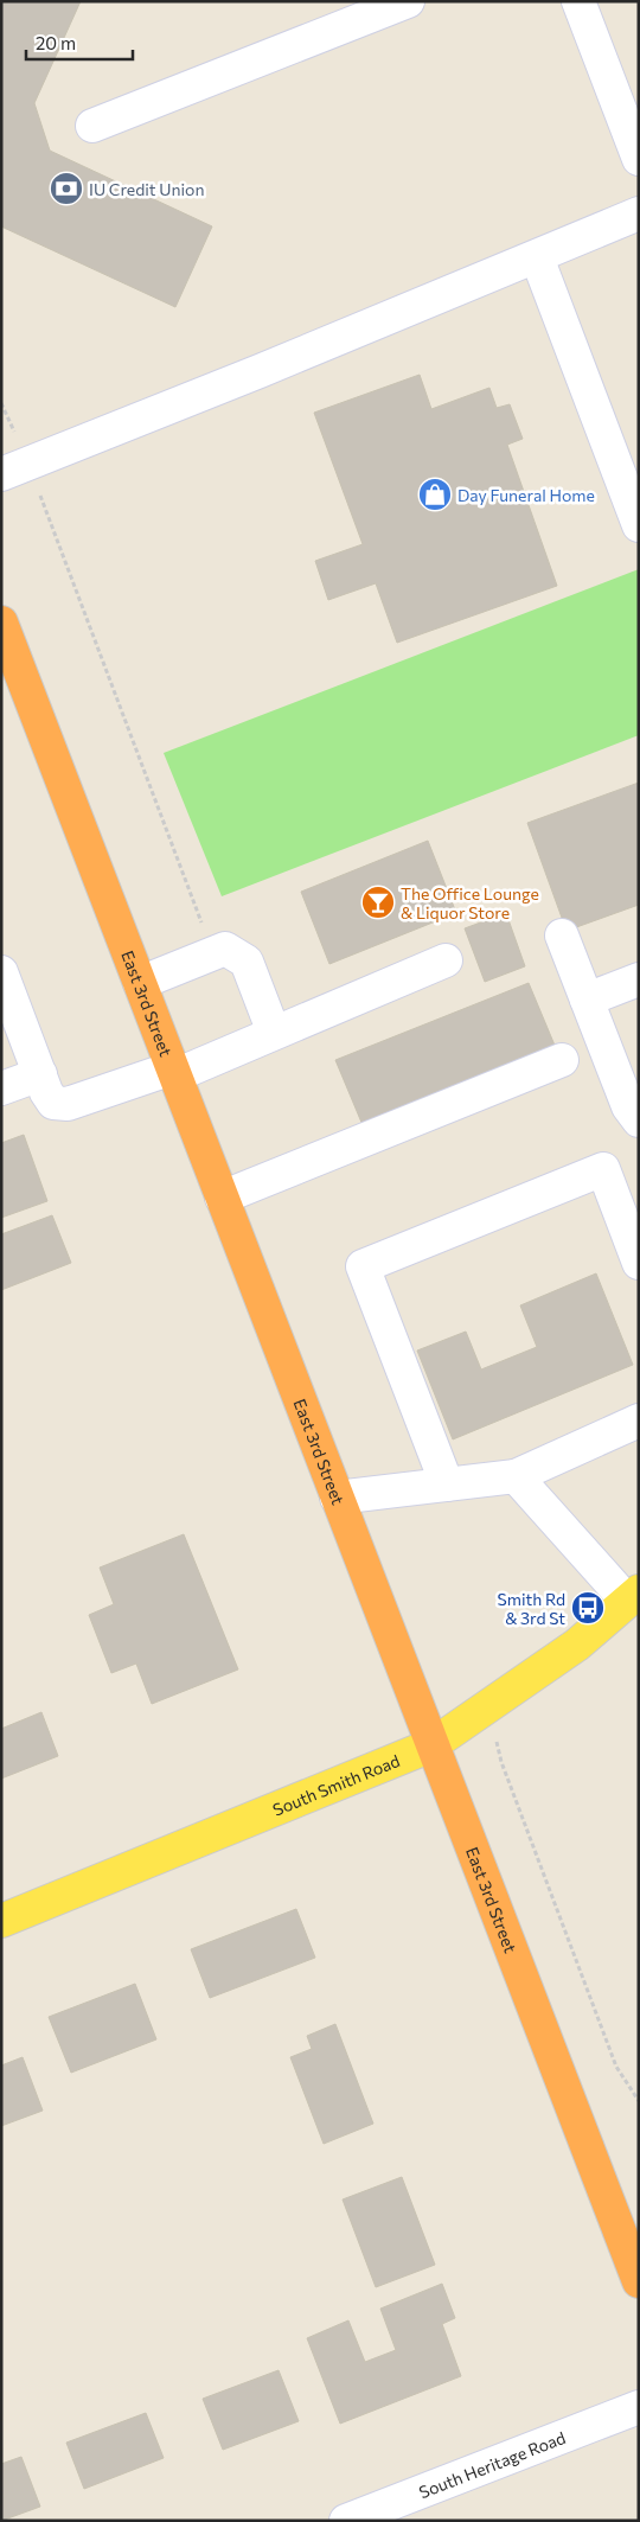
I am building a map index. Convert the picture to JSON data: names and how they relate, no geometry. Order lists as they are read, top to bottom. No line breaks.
{"streets":{"highway":["East 3rd Street"],"main road":["South Smith Road"],"street":["South Heritage Road"]},"crossings":[["East 3rd Street","South Smith Road"]],"places":{"bank":["IU Credit Union"],"shop":["Day Funeral Home"],"bar":["The Office Lounge & Liquor Store"],"bus stop":["Smith Rd & 3rd St"]},"scale_bar":"20 m"}
